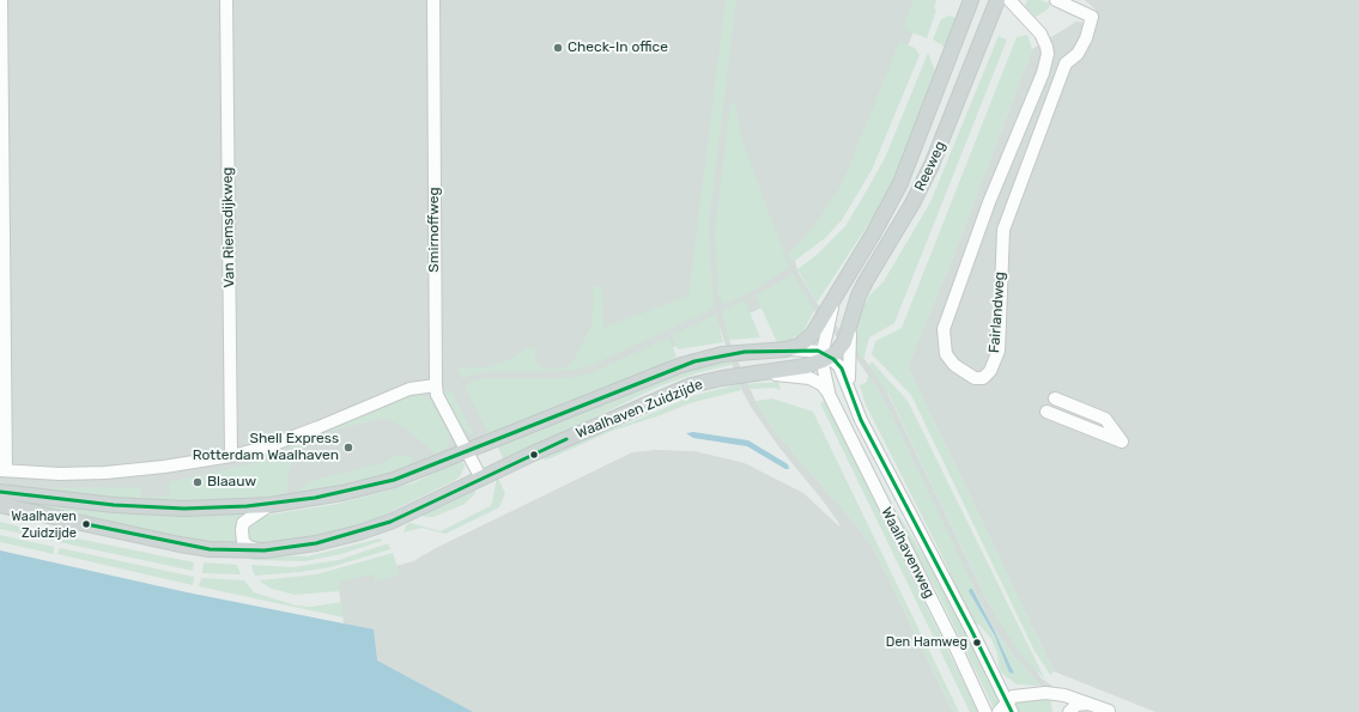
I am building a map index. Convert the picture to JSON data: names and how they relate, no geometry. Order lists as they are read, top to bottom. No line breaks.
{"streets":{"main road":["Reeweg","Waalhaven Zuidzijde"],"street":["Van Riemsdijkweg","Smirnoffweg","Fairlandweg","Waalhavenweg"]},"crossings":[["Reeweg","Waalhaven Zuidzijde"],["Reeweg","Waalhavenweg"],["Smirnoffweg","Waalhaven Zuidzijde"],["Waalhaven Zuidzijde","Waalhavenweg"]],"places":["Check-In office","Shell Express Rotterdam Waalhaven","Blaauw","Waalhaven Zuidzijde","Den Hamweg"]}
